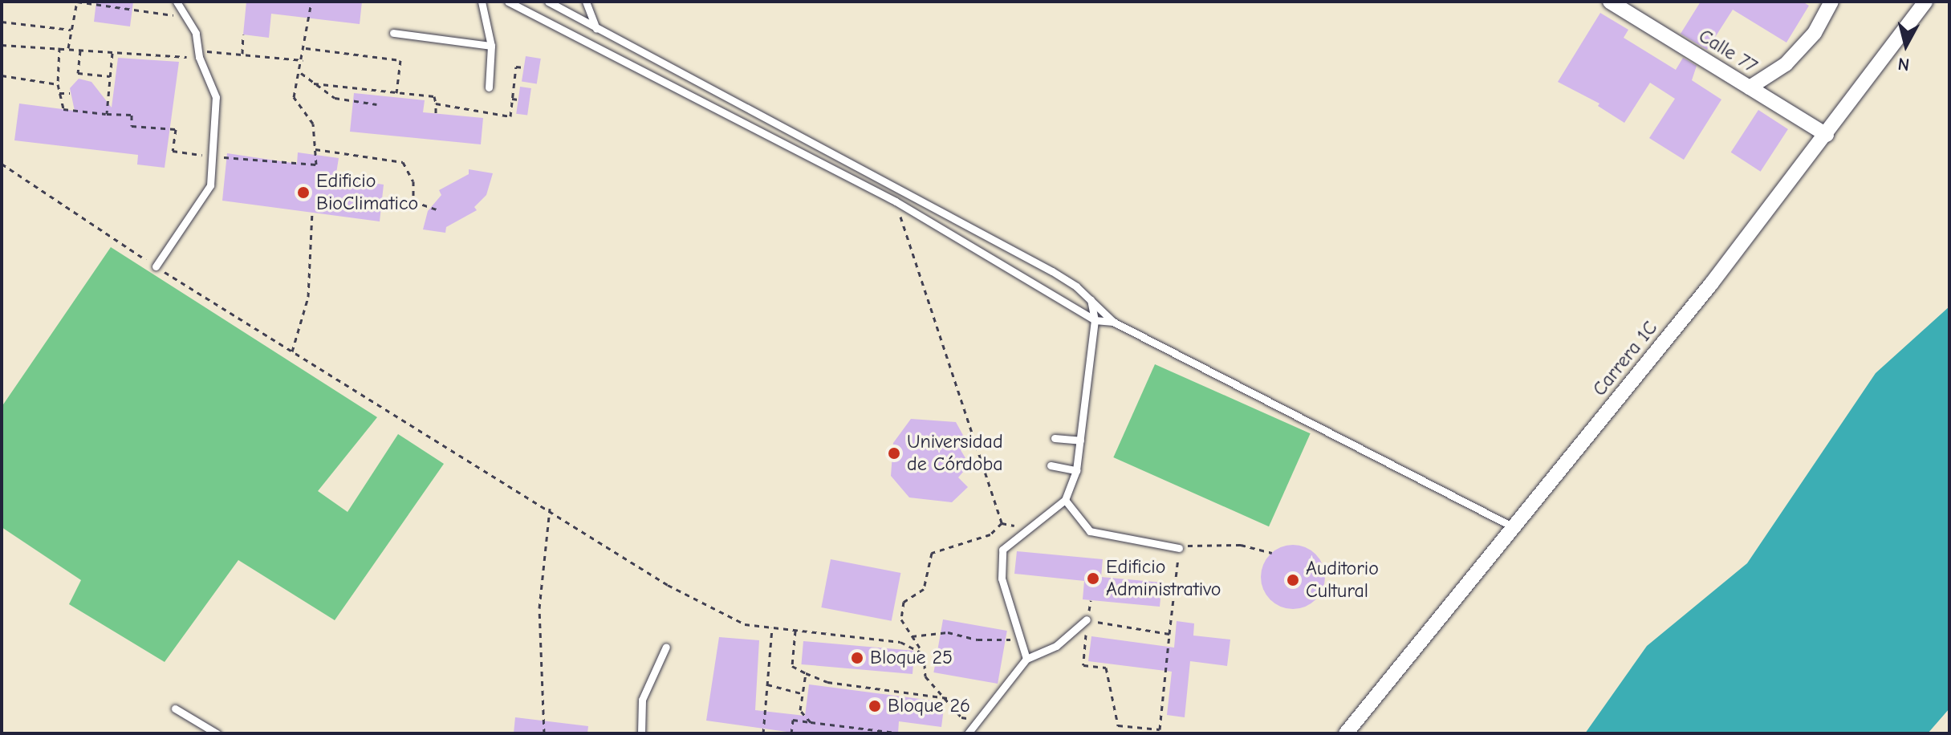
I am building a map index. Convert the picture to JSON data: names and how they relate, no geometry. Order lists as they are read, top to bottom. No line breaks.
{"streets":{"street":["Calle 77","Carrera 1C"]},"crossings":[["Calle 77","Carrera 1C"]],"places":["Edificio BioClimatico","Universidad de Córdoba","Edificio Administrativo","Auditorio Cultural","Bloque 25","Bloque 26"],"north":"bottom"}
